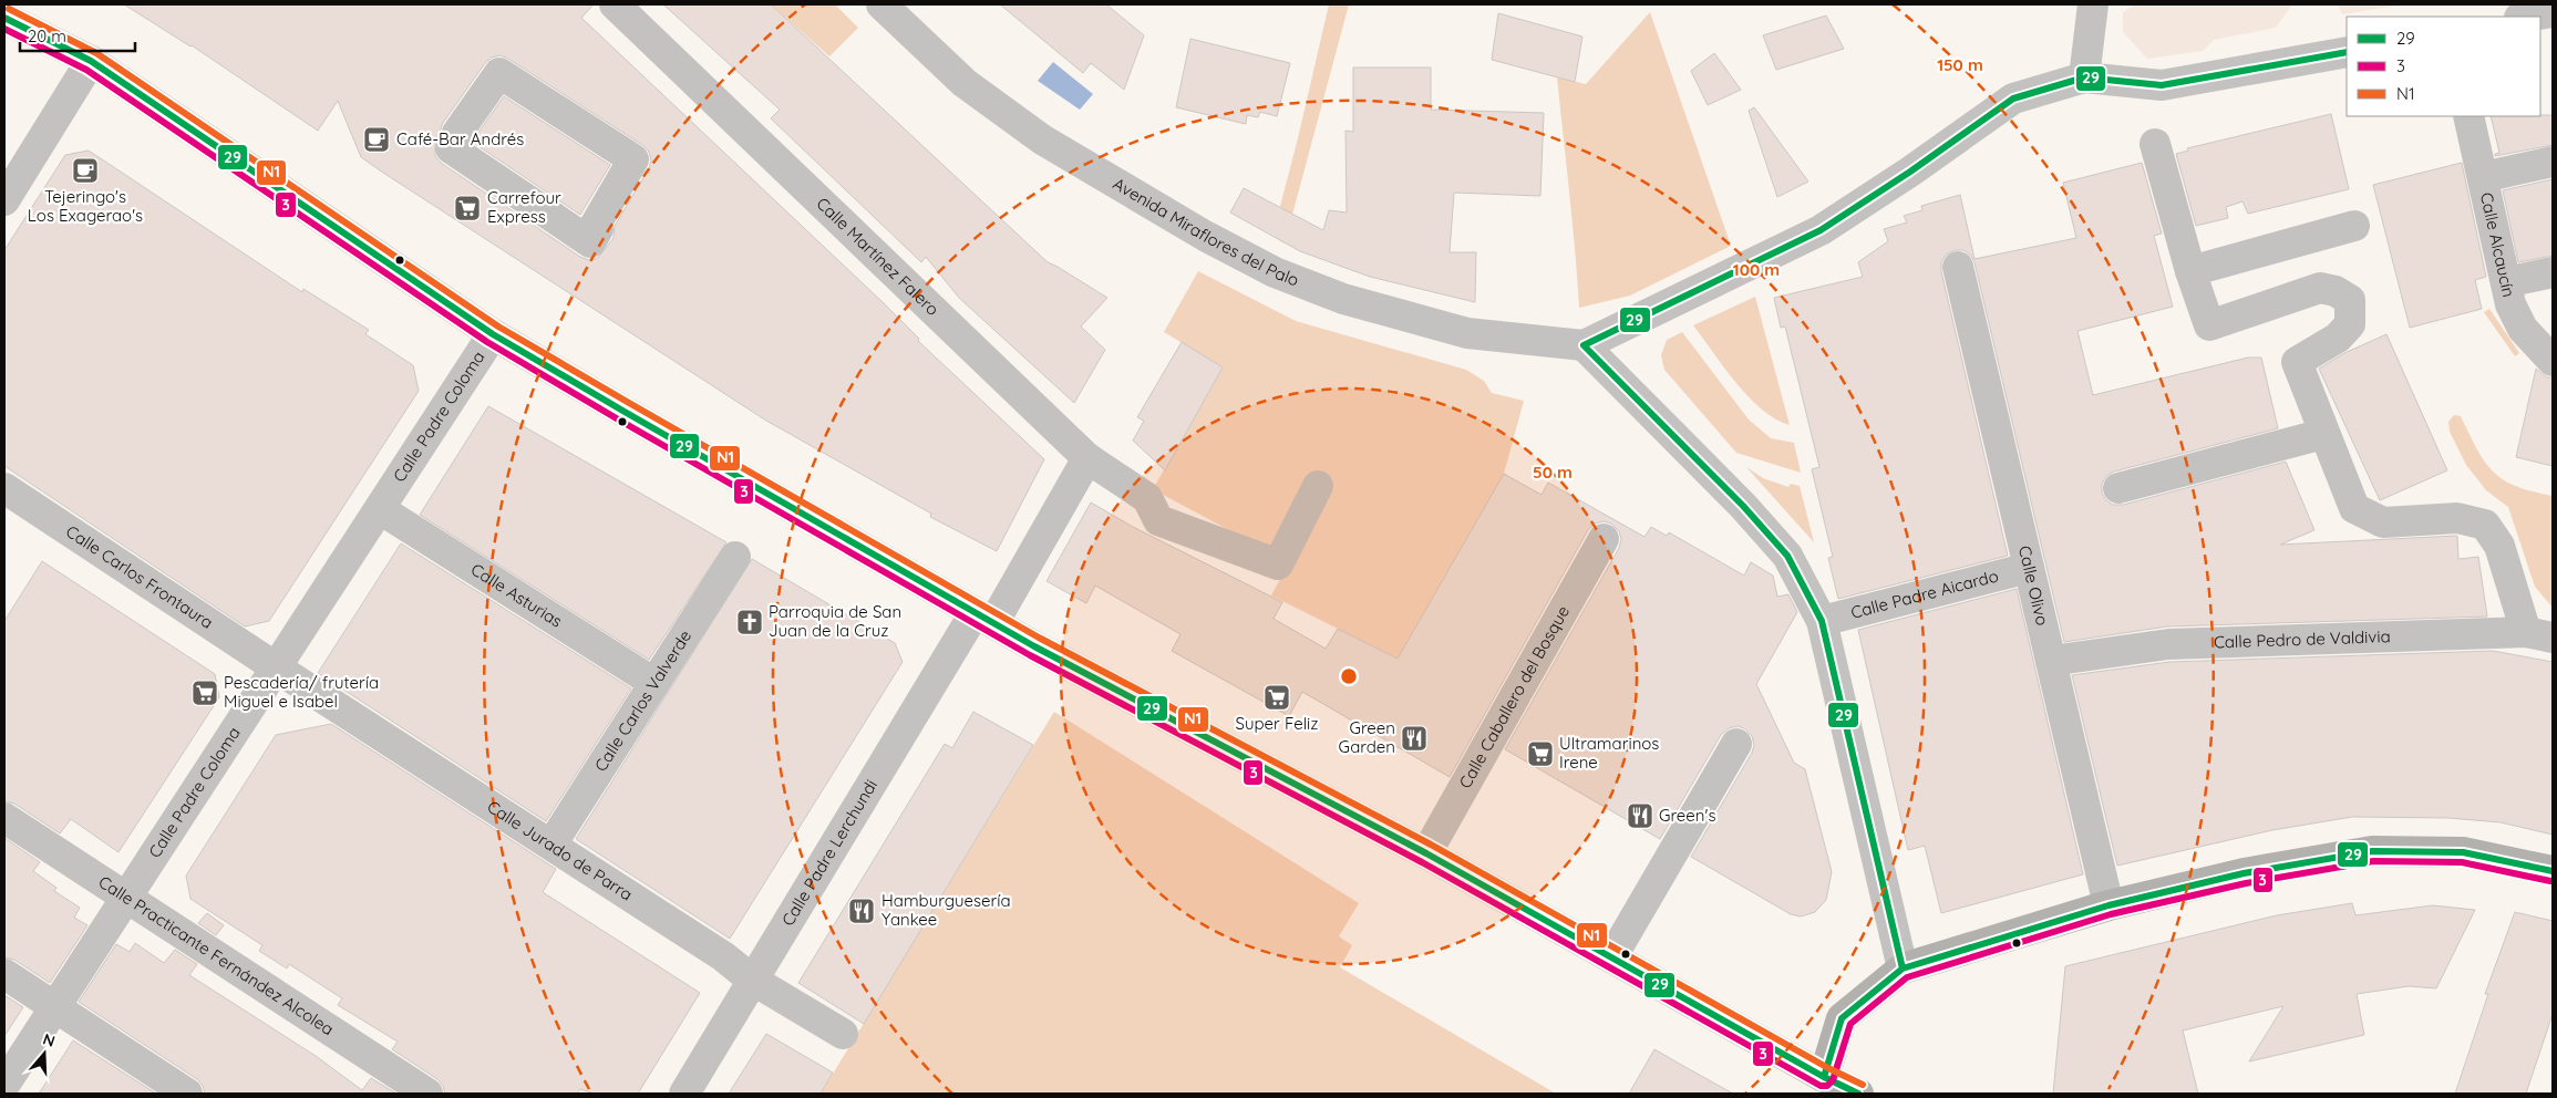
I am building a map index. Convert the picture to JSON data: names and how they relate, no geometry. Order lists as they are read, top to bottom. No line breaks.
{"streets":{"street":["Avenida Miraflores del Palo","Calle Alcaucín","Calle Martínez Falero","Calle Padre Coloma","Calle Carlos Frontaura","Calle Olivo","Calle Padre Aicardo","Calle Asturias","Calle Pedro de Valdivia","Calle Caballero del Bosque","Calle Carlos Valverde","Calle Jurado de Parra","Calle Padre Lerchundi","Calle Practicante Fernández Alcolea"]},"crossings":[["Calle Martínez Falero","Calle Padre Lerchundi"],["Calle Padre Coloma","Calle Carlos Frontaura"],["Calle Padre Coloma","Calle Asturias"],["Calle Padre Coloma","Calle Jurado de Parra"],["Calle Padre Coloma","Calle Practicante Fernández Alcolea"],["Calle Carlos Frontaura","Calle Jurado de Parra"],["Calle Olivo","Calle Padre Aicardo"],["Calle Olivo","Calle Pedro de Valdivia"],["Calle Asturias","Calle Carlos Valverde"],["Calle Carlos Valverde","Calle Jurado de Parra"],["Calle Jurado de Parra","Calle Padre Lerchundi"]],"places":{"cafe":["Café-Bar Andrés","Tejeringo's Los Exagerao's"],"supermarket":["Carrefour Express","Pescadería/ frutería Miguel e Isabel","Super Feliz","Ultramarinos Irene"],"church":["Parroquia de San Juan de la Cruz"],"restaurant":["Green Garden","Green's","Hamburguesería Yankee"]},"lines":["transit line N1","transit line 29","transit line 3"],"legend":["29","3","N1"],"scale_bar":"20 m","north":"top","rings":["150 m","100 m","50 m"]}
